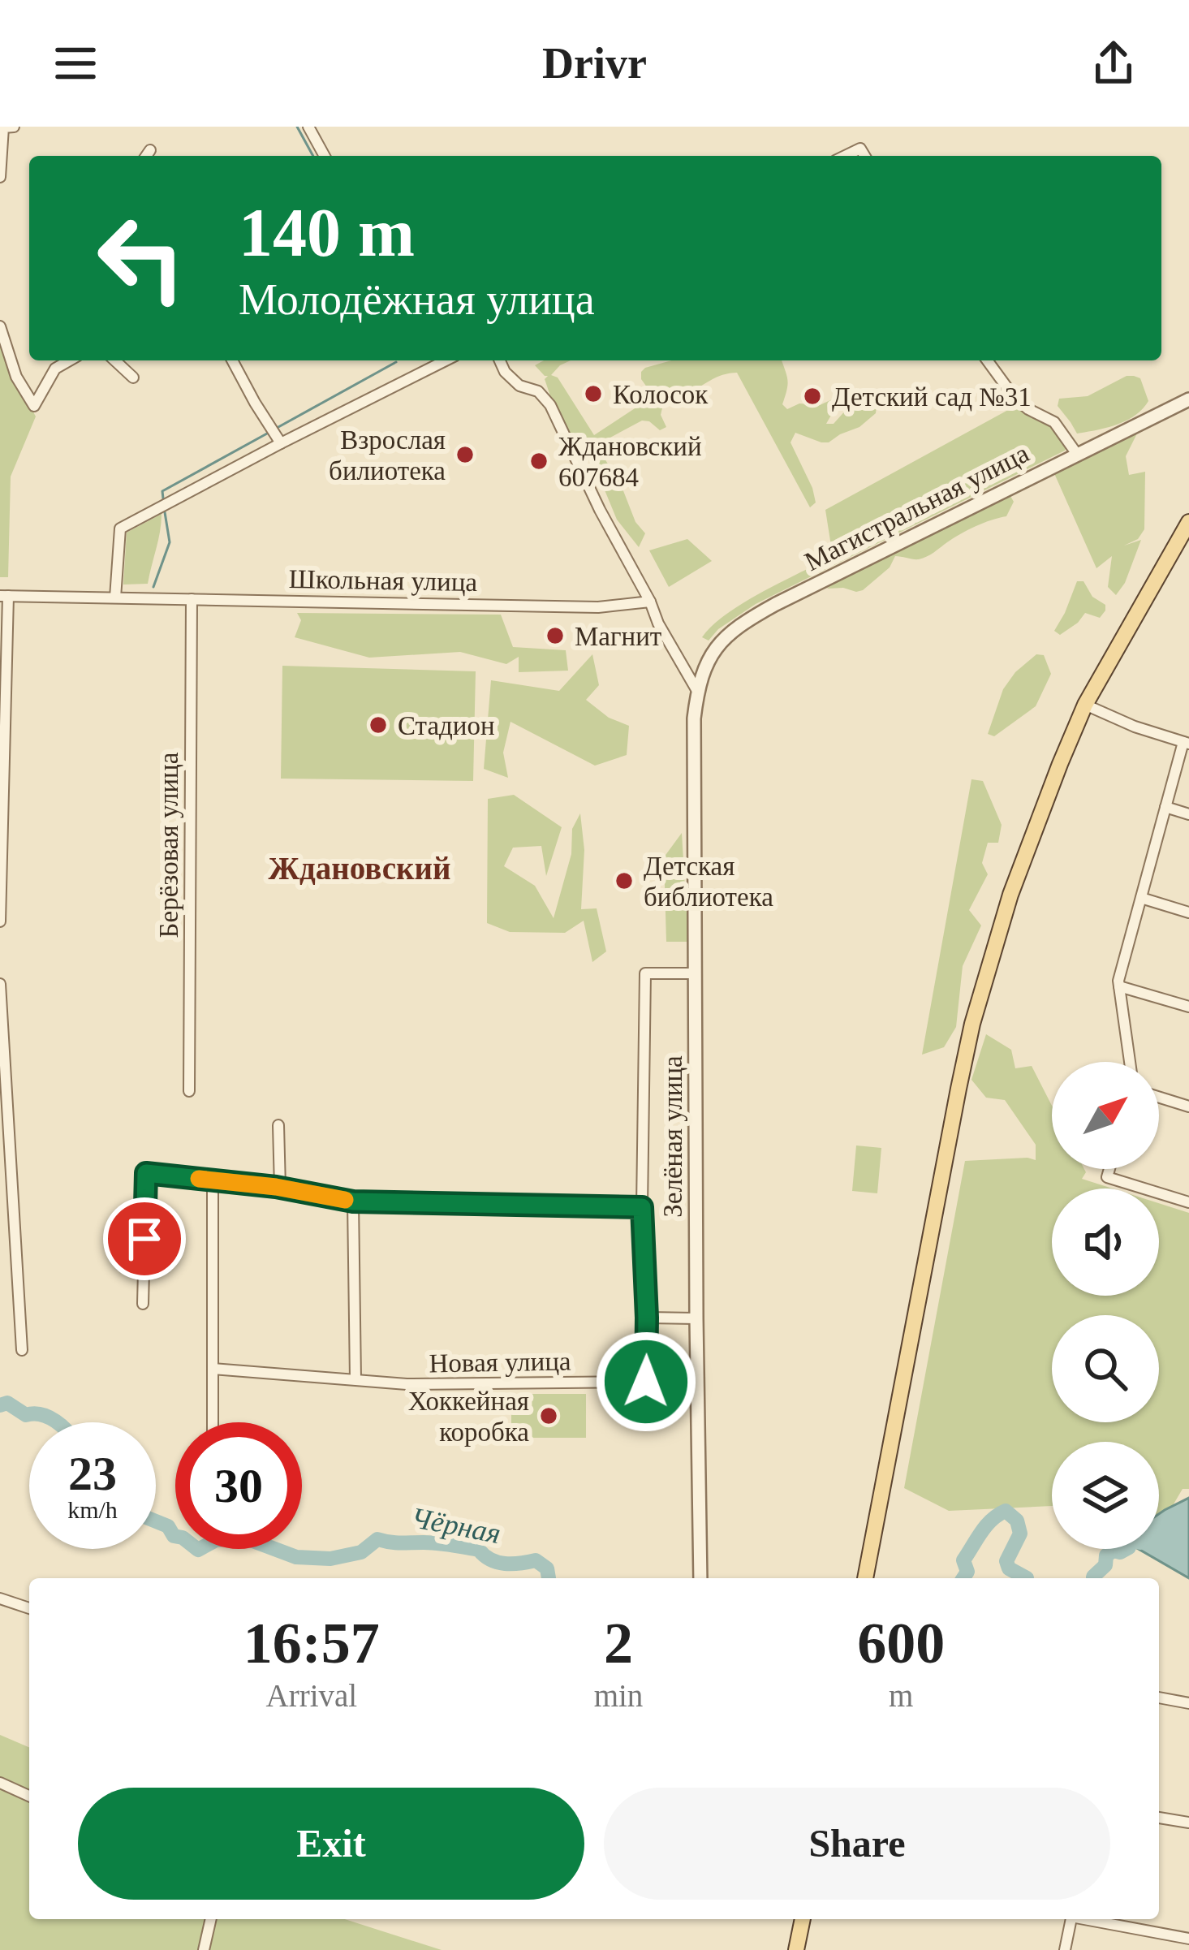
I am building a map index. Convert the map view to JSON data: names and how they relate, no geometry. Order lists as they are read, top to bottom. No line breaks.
{"streets":{"street":["Магистральная улица","Школьная улица","Берёзовая улица","Зелёная улица","Новая улица"]},"crossings":[["Магистральная улица","Зелёная улица"],["Школьная улица","Берёзовая улица"]],"districts":["Ждановский"],"water":["Чёрная"],"places":["Колосок","Детский сад №31","Взрослая билиотека","Ждановский 607684","Магнит","Стадион","Детская библиотека","Хоккейная коробка"],"north":"top right","page":{"header":"Drivr","turn":["140 m","Молодёжная улица"],"speed":"23 km/h","limit":"30","eta":["16:57","Arrival","2","min","600","m"],"buttons":["Exit","Share"]}}
